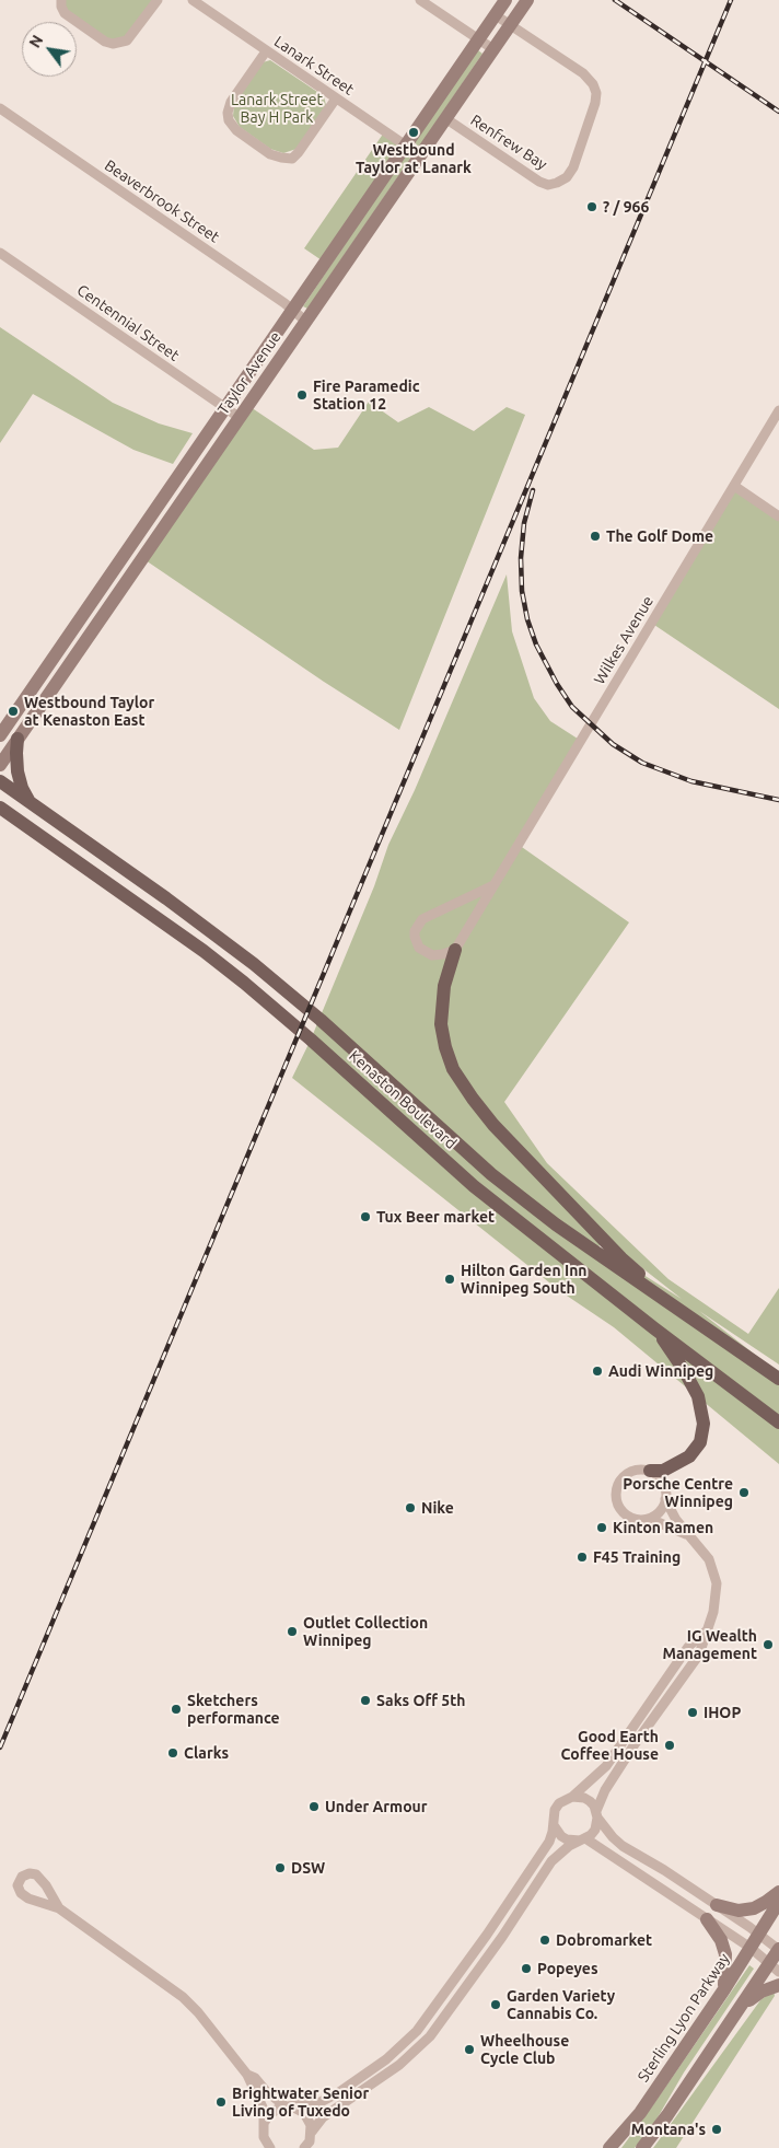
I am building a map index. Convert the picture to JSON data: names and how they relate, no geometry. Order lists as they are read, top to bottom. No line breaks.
{"streets":{"main road":["Taylor Avenue","Kenaston Boulevard","Sterling Lyon Parkway"],"street":["Lanark Street","Renfrew Bay","Beaverbrook Street","Centennial Street","Wilkes Avenue"]},"crossings":[["Lanark Street","Taylor Avenue"],["Renfrew Bay","Taylor Avenue"],["Beaverbrook Street","Taylor Avenue"],["Centennial Street","Taylor Avenue"]],"parks":["Lanark Street Bay H Park"],"places":["Westbound Taylor at Lanark","? / 966","Fire Paramedic Station 12","The Golf Dome","Westbound Taylor at Kenaston East","Tux Beer market","Hilton Garden Inn Winnipeg South","Audi Winnipeg","Porsche Centre Winnipeg","Nike","Kinton Ramen","F45 Training","Outlet Collection Winnipeg","IG Wealth Management","Saks Off 5th","Sketchers performance","IHOP","Good Earth Coffee House","Clarks","Under Armour","DSW","Dobromarket","Popeyes","Garden Variety Cannabis Co.","Wheelhouse Cycle Club","Brightwater Senior Living of Tuxedo","Montana's"],"north":"top left"}
